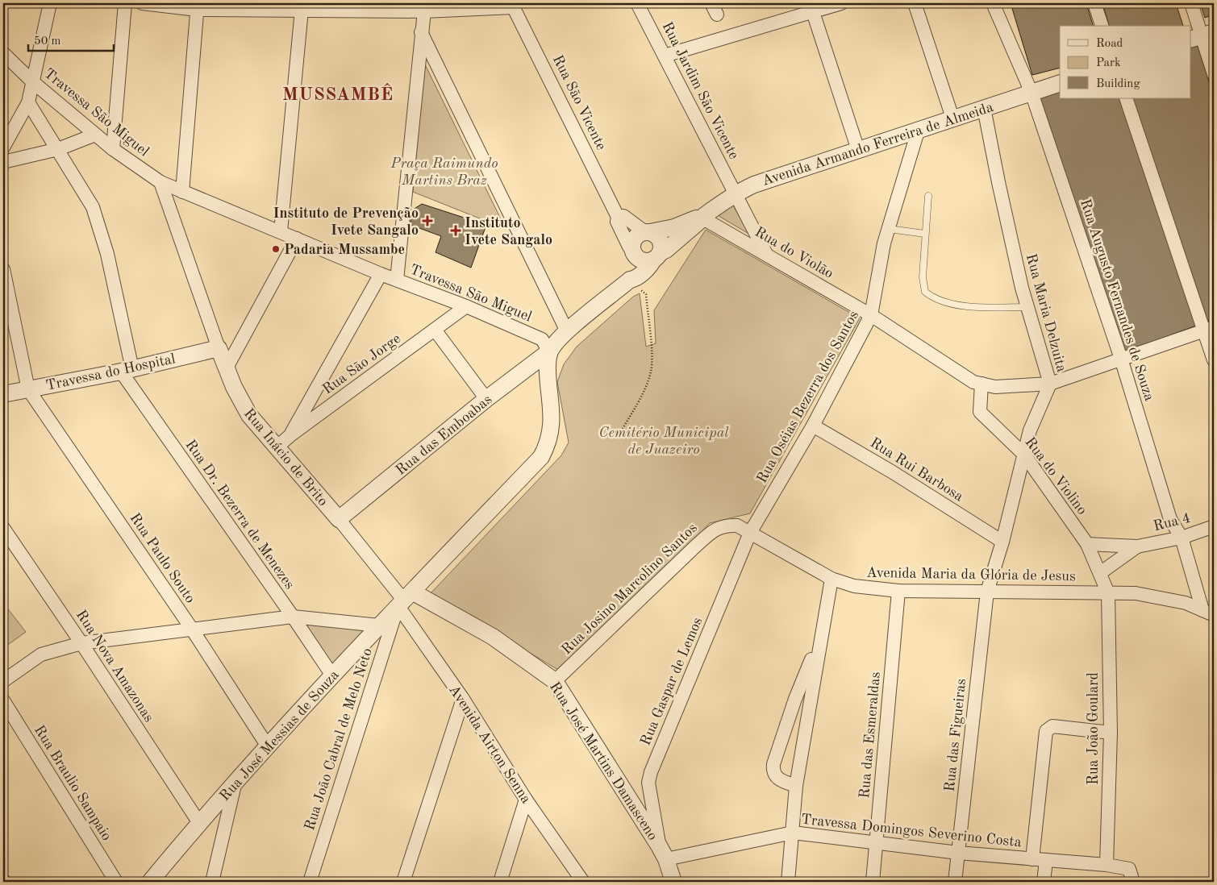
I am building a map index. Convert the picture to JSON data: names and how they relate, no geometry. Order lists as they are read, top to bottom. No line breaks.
{"streets":{"street":["Rua Jardim São Vicente","Rua São Vicente","Travessa São Miguel","Avenida Armando Ferreira de Almeida","Rua do Violão","Rua Augusto Fernandes de Souza","Rua Maria Delzuita","Rua São Jorge","Travessa do Hospital","Rua Oséias Bezerra dos Santos","Rua das Emboabas","Rua Inácio de Brito","Rua Rui Barbosa","Rua do Violino","Rua Dr. Bezerra de Menezes","Rua 4","Rua Paulo Souto","Avenida Maria da Glória de Jesus","Rua Josino Marcolino Santos","Rua Nova Amazonas","Rua Gaspar de Lemos","Rua João Goulard","Rua José Messias de Souza","Rua das Esmeraldas","Rua das Figueiras","Rua João Cabral de Melo Neto","Avenida Airton Senna","Rua José Martins Damasceno","Rua Braulio Sampaio","Travessa Domingos Severino Costa"]},"crossings":[["Rua Jardim São Vicente","Avenida Armando Ferreira de Almeida"],["Rua Jardim São Vicente","Rua do Violão"],["Travessa São Miguel","Rua São Jorge"],["Travessa São Miguel","Rua das Emboabas"],["Travessa São Miguel","Rua Inácio de Brito"],["Travessa São Miguel","Rua José Messias de Souza"],["Avenida Armando Ferreira de Almeida","Rua do Violão"],["Avenida Armando Ferreira de Almeida","Rua Augusto Fernandes de Souza"],["Avenida Armando Ferreira de Almeida","Rua Maria Delzuita"],["Avenida Armando Ferreira de Almeida","Rua Oséias Bezerra dos Santos"],["Rua do Violão","Rua Augusto Fernandes de Souza"],["Rua do Violão","Rua Maria Delzuita"],["Rua do Violão","Rua Oséias Bezerra dos Santos"],["Rua do Violão","Rua do Violino"],["Rua Augusto Fernandes de Souza","Rua 4"],["Rua Augusto Fernandes de Souza","Avenida Maria da Glória de Jesus"],["Rua Maria Delzuita","Rua Rui Barbosa"],["Rua Maria Delzuita","Rua do Violino"],["Rua Maria Delzuita","Avenida Maria da Glória de Jesus"],["Rua Maria Delzuita","Rua das Figueiras"],["Rua São Jorge","Rua Inácio de Brito"],["Travessa do Hospital","Rua Inácio de Brito"],["Travessa do Hospital","Rua Dr. Bezerra de Menezes"],["Travessa do Hospital","Rua Paulo Souto"],["Rua Oséias Bezerra dos Santos","Rua Rui Barbosa"],["Rua Oséias Bezerra dos Santos","Avenida Maria da Glória de Jesus"],["Rua Oséias Bezerra dos Santos","Rua Josino Marcolino Santos"],["Rua Oséias Bezerra dos Santos","Rua Gaspar de Lemos"],["Rua das Emboabas","Rua Inácio de Brito"],["Rua das Emboabas","Rua José Messias de Souza"],["Rua Inácio de Brito","Rua José Messias de Souza"],["Rua Inácio de Brito","Rua João Cabral de Melo Neto"],["Rua Inácio de Brito","Avenida Airton Senna"],["Rua Inácio de Brito","Rua José Martins Damasceno"],["Rua do Violino","Rua 4"],["Rua do Violino","Avenida Maria da Glória de Jesus"],["Rua do Violino","Rua João Goulard"],["Rua Dr. Bezerra de Menezes","Rua José Messias de Souza"],["Rua Paulo Souto","Rua José Messias de Souza"],["Avenida Maria da Glória de Jesus","Rua Josino Marcolino Santos"],["Avenida Maria da Glória de Jesus","Rua Gaspar de Lemos"],["Avenida Maria da Glória de Jesus","Rua João Goulard"],["Avenida Maria da Glória de Jesus","Rua das Esmeraldas"],["Avenida Maria da Glória de Jesus","Rua das Figueiras"],["Rua Josino Marcolino Santos","Rua Gaspar de Lemos"],["Rua Josino Marcolino Santos","Rua José Martins Damasceno"],["Rua Nova Amazonas","Rua José Messias de Souza"],["Rua Gaspar de Lemos","Rua José Martins Damasceno"],["Rua Gaspar de Lemos","Travessa Domingos Severino Costa"],["Rua João Goulard","Travessa Domingos Severino Costa"],["Rua José Messias de Souza","Rua João Cabral de Melo Neto"],["Rua José Messias de Souza","Avenida Airton Senna"],["Rua José Messias de Souza","Rua José Martins Damasceno"],["Rua das Esmeraldas","Travessa Domingos Severino Costa"],["Rua das Figueiras","Travessa Domingos Severino Costa"],["Rua João Cabral de Melo Neto","Avenida Airton Senna"],["Rua João Cabral de Melo Neto","Rua José Martins Damasceno"],["Avenida Airton Senna","Rua José Martins Damasceno"],["Rua José Martins Damasceno","Travessa Domingos Severino Costa"]],"districts":["MUSSAMBÊ"],"parks":["Praça Raimundo Martins Braz","Cemitério Municipal de Juazeiro"],"places":{"health":["Instituto de Prevenção Ivete Sangalo","Instituto Ivete Sangalo"],"other":["Padaria Mussambe"]},"legend":["Road","Park","Building"],"scale_bar":"50 m"}
